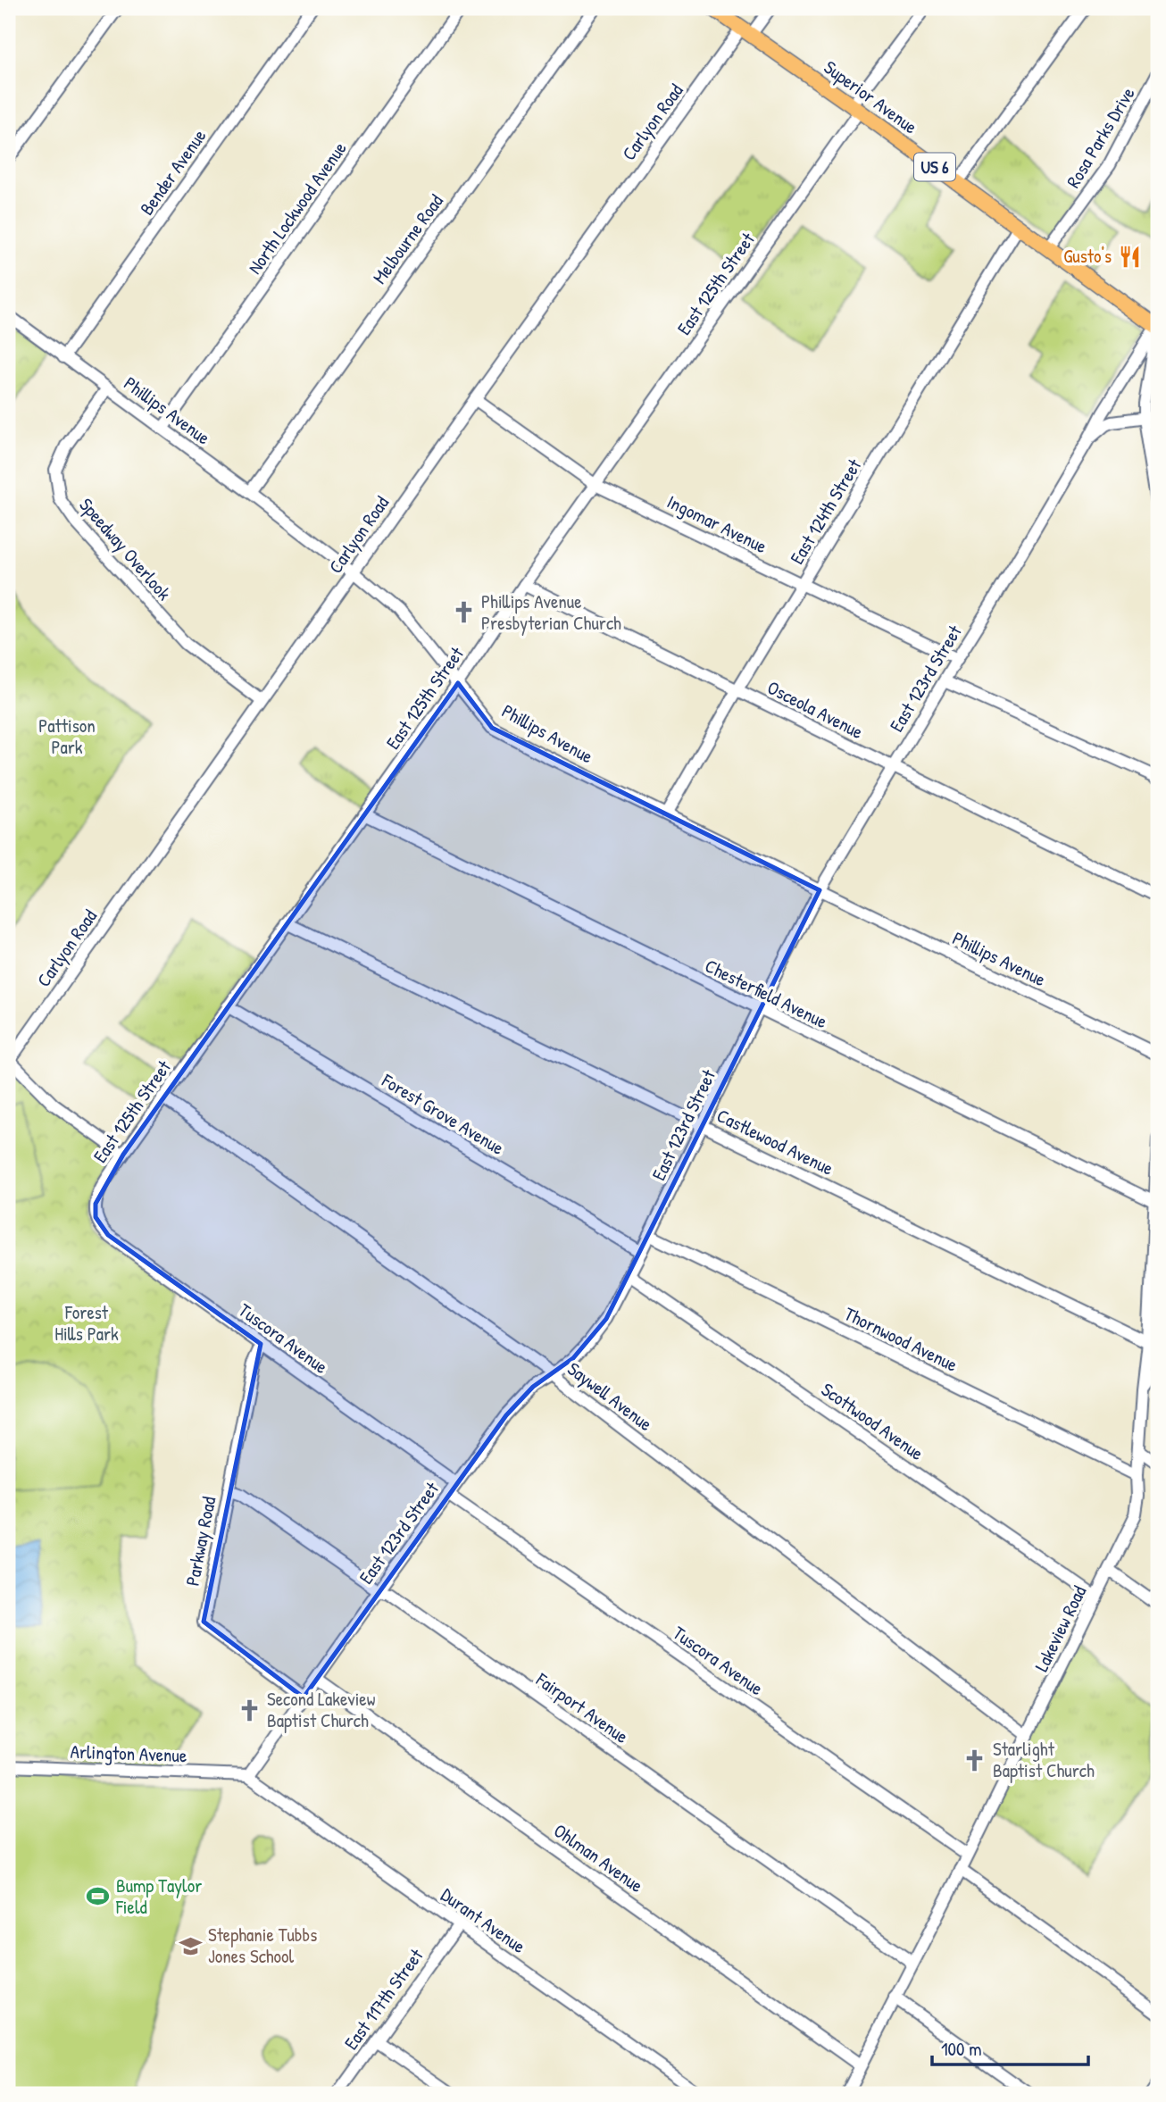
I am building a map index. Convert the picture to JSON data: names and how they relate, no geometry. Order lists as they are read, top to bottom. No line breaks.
{"streets":{"main road":["Superior Avenue","US 6"],"street":["Carlyon Road","Rosa Parks Drive","Bender Avenue","North Lockwood Avenue","Melbourne Road","East 125th Street","Phillips Avenue","East 124th Street","Ingomar Avenue","Speedway Overlook","East 123rd Street","Osceola Avenue","Chesterfield Avenue","Forest Grove Avenue","Castlewood Avenue","Tuscora Avenue","Thornwood Avenue","Saywell Avenue","Scottwood Avenue","Parkway Road","Lakeview Road","Fairport Avenue","Arlington Avenue","Ohlman Avenue","Durant Avenue","East 117th Street"]},"crossings":[["Superior Avenue","Carlyon Road"],["Superior Avenue","Rosa Parks Drive"],["Superior Avenue","East 125th Street"],["Superior Avenue","East 124th Street"],["Superior Avenue","East 123rd Street"],["Carlyon Road","Phillips Avenue"],["Carlyon Road","Ingomar Avenue"],["Carlyon Road","Speedway Overlook"],["Bender Avenue","Phillips Avenue"],["North Lockwood Avenue","Phillips Avenue"],["Melbourne Road","Phillips Avenue"],["East 125th Street","Phillips Avenue"],["East 125th Street","Ingomar Avenue"],["East 125th Street","Osceola Avenue"],["East 125th Street","Chesterfield Avenue"],["East 125th Street","Forest Grove Avenue"],["East 125th Street","Castlewood Avenue"],["East 125th Street","Tuscora Avenue"],["East 125th Street","Saywell Avenue"],["Phillips Avenue","East 124th Street"],["Phillips Avenue","Speedway Overlook"],["Phillips Avenue","East 123rd Street"],["East 124th Street","Ingomar Avenue"],["East 124th Street","Osceola Avenue"],["Ingomar Avenue","East 123rd Street"],["East 123rd Street","Osceola Avenue"],["East 123rd Street","Chesterfield Avenue"],["East 123rd Street","Forest Grove Avenue"],["East 123rd Street","Castlewood Avenue"],["East 123rd Street","Tuscora Avenue"],["East 123rd Street","Thornwood Avenue"],["East 123rd Street","Saywell Avenue"],["East 123rd Street","Scottwood Avenue"],["East 123rd Street","Parkway Road"],["East 123rd Street","Fairport Avenue"],["East 123rd Street","Arlington Avenue"],["East 123rd Street","Ohlman Avenue"],["East 123rd Street","Durant Avenue"],["Chesterfield Avenue","Lakeview Road"],["Castlewood Avenue","Lakeview Road"],["Tuscora Avenue","Parkway Road"],["Tuscora Avenue","Lakeview Road"],["Thornwood Avenue","Lakeview Road"],["Saywell Avenue","Lakeview Road"],["Scottwood Avenue","Lakeview Road"],["Parkway Road","Fairport Avenue"],["Lakeview Road","Fairport Avenue"],["Lakeview Road","Ohlman Avenue"],["Arlington Avenue","Durant Avenue"],["Durant Avenue","East 117th Street"]],"parks":["Pattison Park","Forest Hills Park"],"places":{"restaurant":["Gusto's"],"church":["Phillips Avenue Presbyterian Church","Second Lakeview Baptist Church","Starlight Baptist Church"],"sports":["Bump Taylor Field"],"school or university":["Stephanie Tubbs Jones School"]},"scale_bar":"100 m"}
